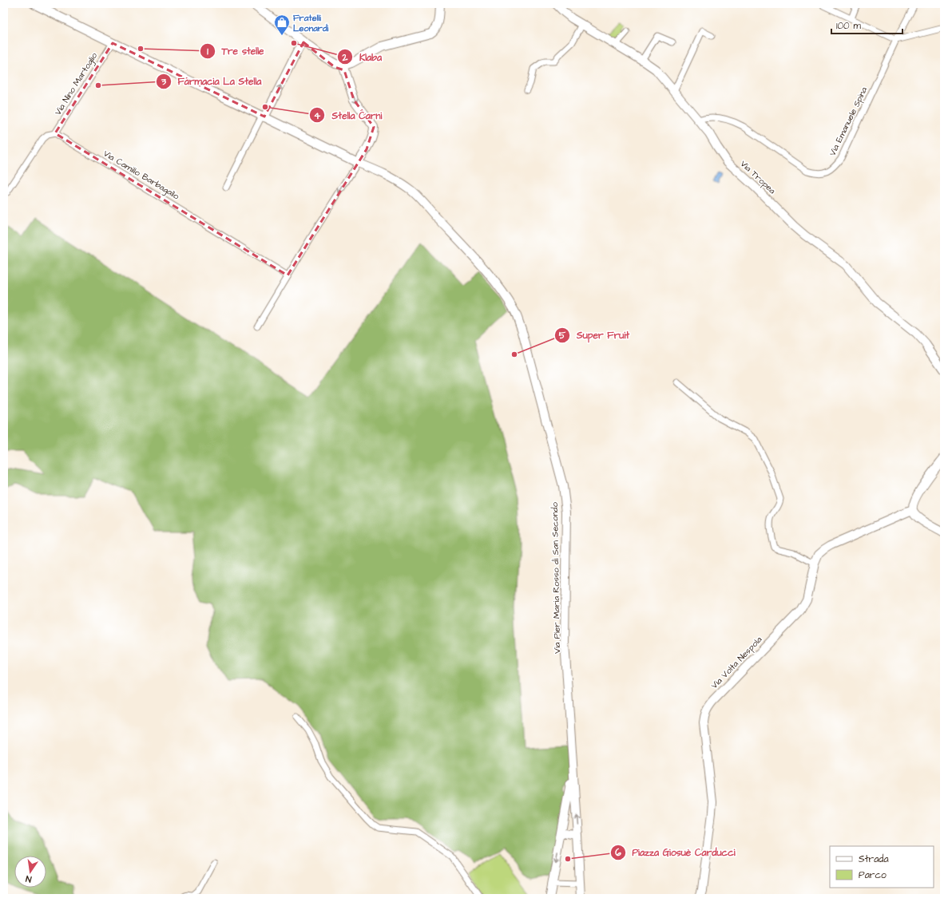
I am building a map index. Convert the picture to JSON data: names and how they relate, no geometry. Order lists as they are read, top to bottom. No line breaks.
{"streets":{"street":["Via Nino Martoglio","Via Emanuele Spina","Via Camillo Barbagallo","Via Tropea","Via Pier Maria Rosso di San Secondo","Via Volta Nespola"]},"crossings":[["Via Nino Martoglio","Via Camillo Barbagallo"],["Via Nino Martoglio","Via Pier Maria Rosso di San Secondo"],["Via Emanuele Spina","Via Tropea"]],"places":{"shop":["Fratelli Leonardi"],"other":["Klaba","Tre stelle","Farmacia La Stella","Stella Carni","Super Fruit","Piazza Giosuè Carducci"]},"legend":["Strada","Parco"],"scale_bar":"100 m","north":"bottom"}
